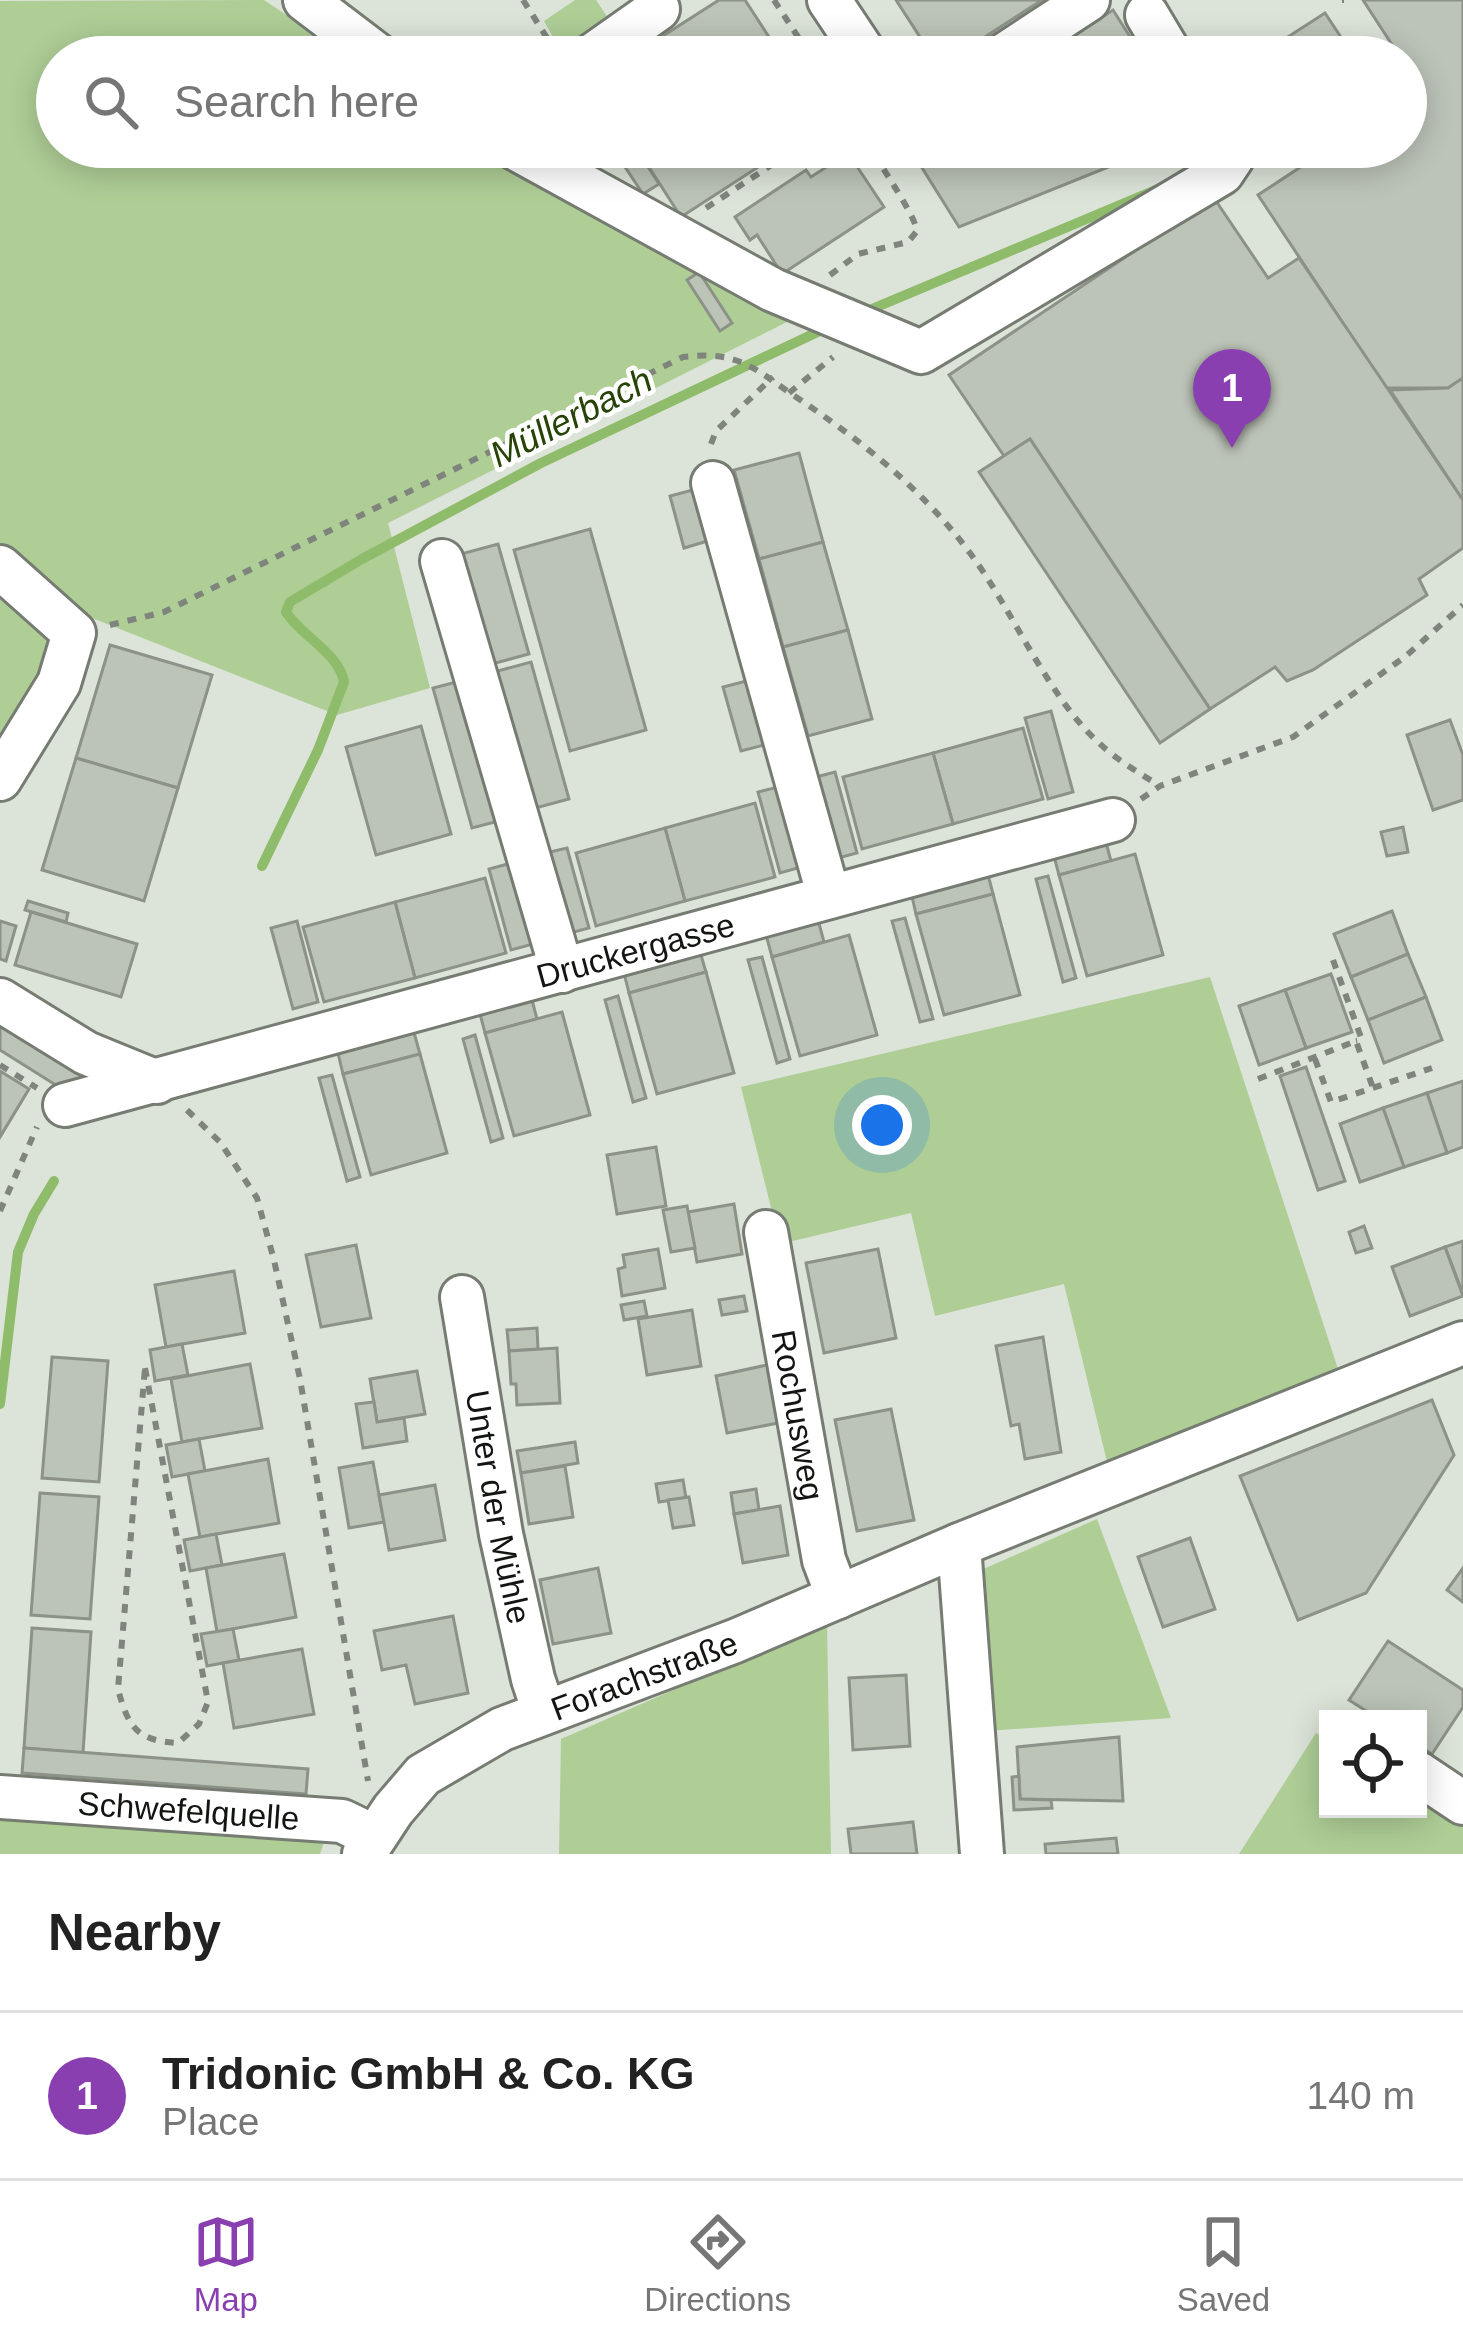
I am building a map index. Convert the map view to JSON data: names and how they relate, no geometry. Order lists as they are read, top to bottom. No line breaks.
{"streets":{"street":["Druckergasse","Rochusweg","Unter der Mühle","Forachstraße","Schwefelquelle"]},"crossings":[["Rochusweg","Forachstraße"],["Unter der Mühle","Forachstraße"],["Forachstraße","Schwefelquelle"]],"water":["Müllerbach"],"page":{"search":"Search here","pins":"1","heading":"Nearby","list":[{"mark":"1","name":"Tridonic GmbH & Co. KG","note":"Place","value":"140 m"}],"nav":["Map","Directions","Saved"]}}
